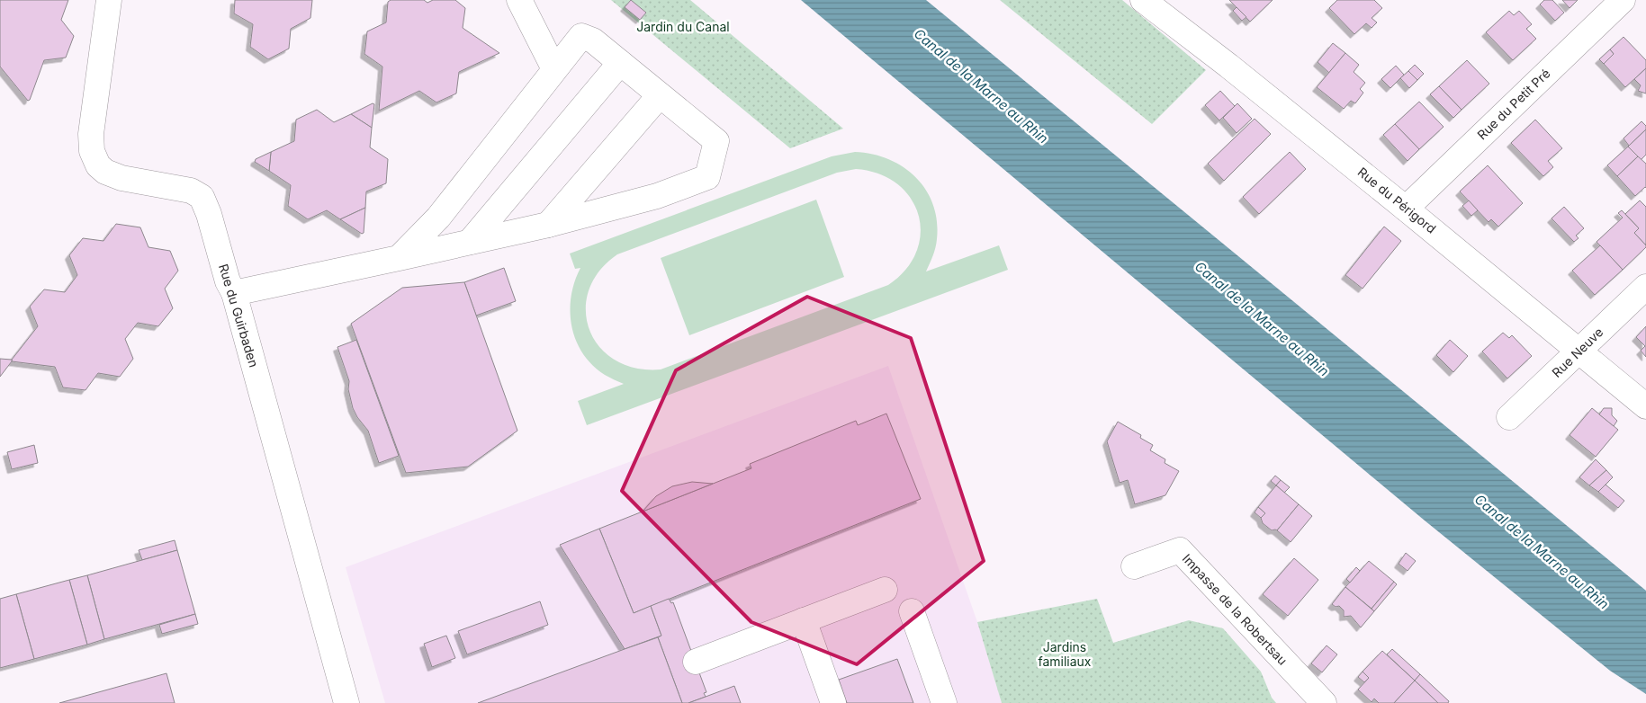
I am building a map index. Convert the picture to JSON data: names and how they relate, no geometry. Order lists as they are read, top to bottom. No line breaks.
{"streets":{"street":["Rue du Petit Pré","Rue du Périgord","Rue du Guirbaden","Rue Neuve","Impasse de la Robertsau"]},"crossings":[["Rue du Petit Pré","Rue du Périgord"],["Rue du Périgord","Rue Neuve"]],"water":["Canal de la Marne au Rhin"],"parks":["Jardin du Canal","Jardins familiaux"]}
